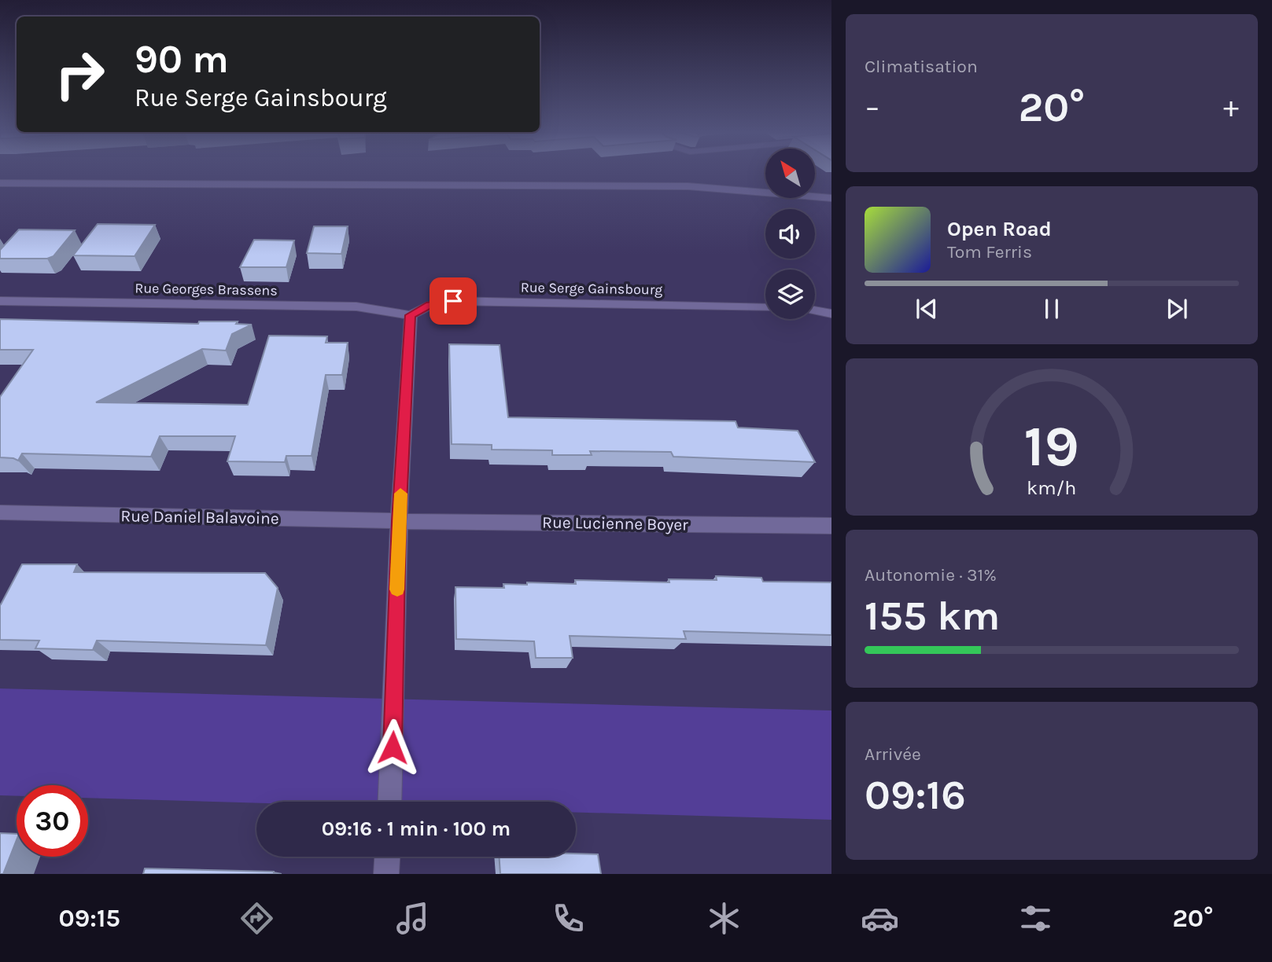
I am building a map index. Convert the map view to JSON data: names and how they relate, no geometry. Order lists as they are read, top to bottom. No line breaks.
{"streets":{"street":["Rue Serge Gainsbourg","Rue Georges Brassens","Rue Daniel Balavoine","Rue Lucienne Boyer"]},"crossings":[["Rue Serge Gainsbourg","Rue Georges Brassens"],["Rue Daniel Balavoine","Rue Lucienne Boyer"]],"north":"top left","page":{"tile":["Climatisation",["Autonomie · 31%","155 km"],["Arrivée","09:16"]],"turn":["90 m","Rue Serge Gainsbourg"],"heat":["−","20°","+"],"song":["Open Road","Tom Ferris"],"limit":"30","trip":"09:16 · 1 min · 100 m","tabs":["09:15","20°"],"gauge":["19","km/h"]}}
